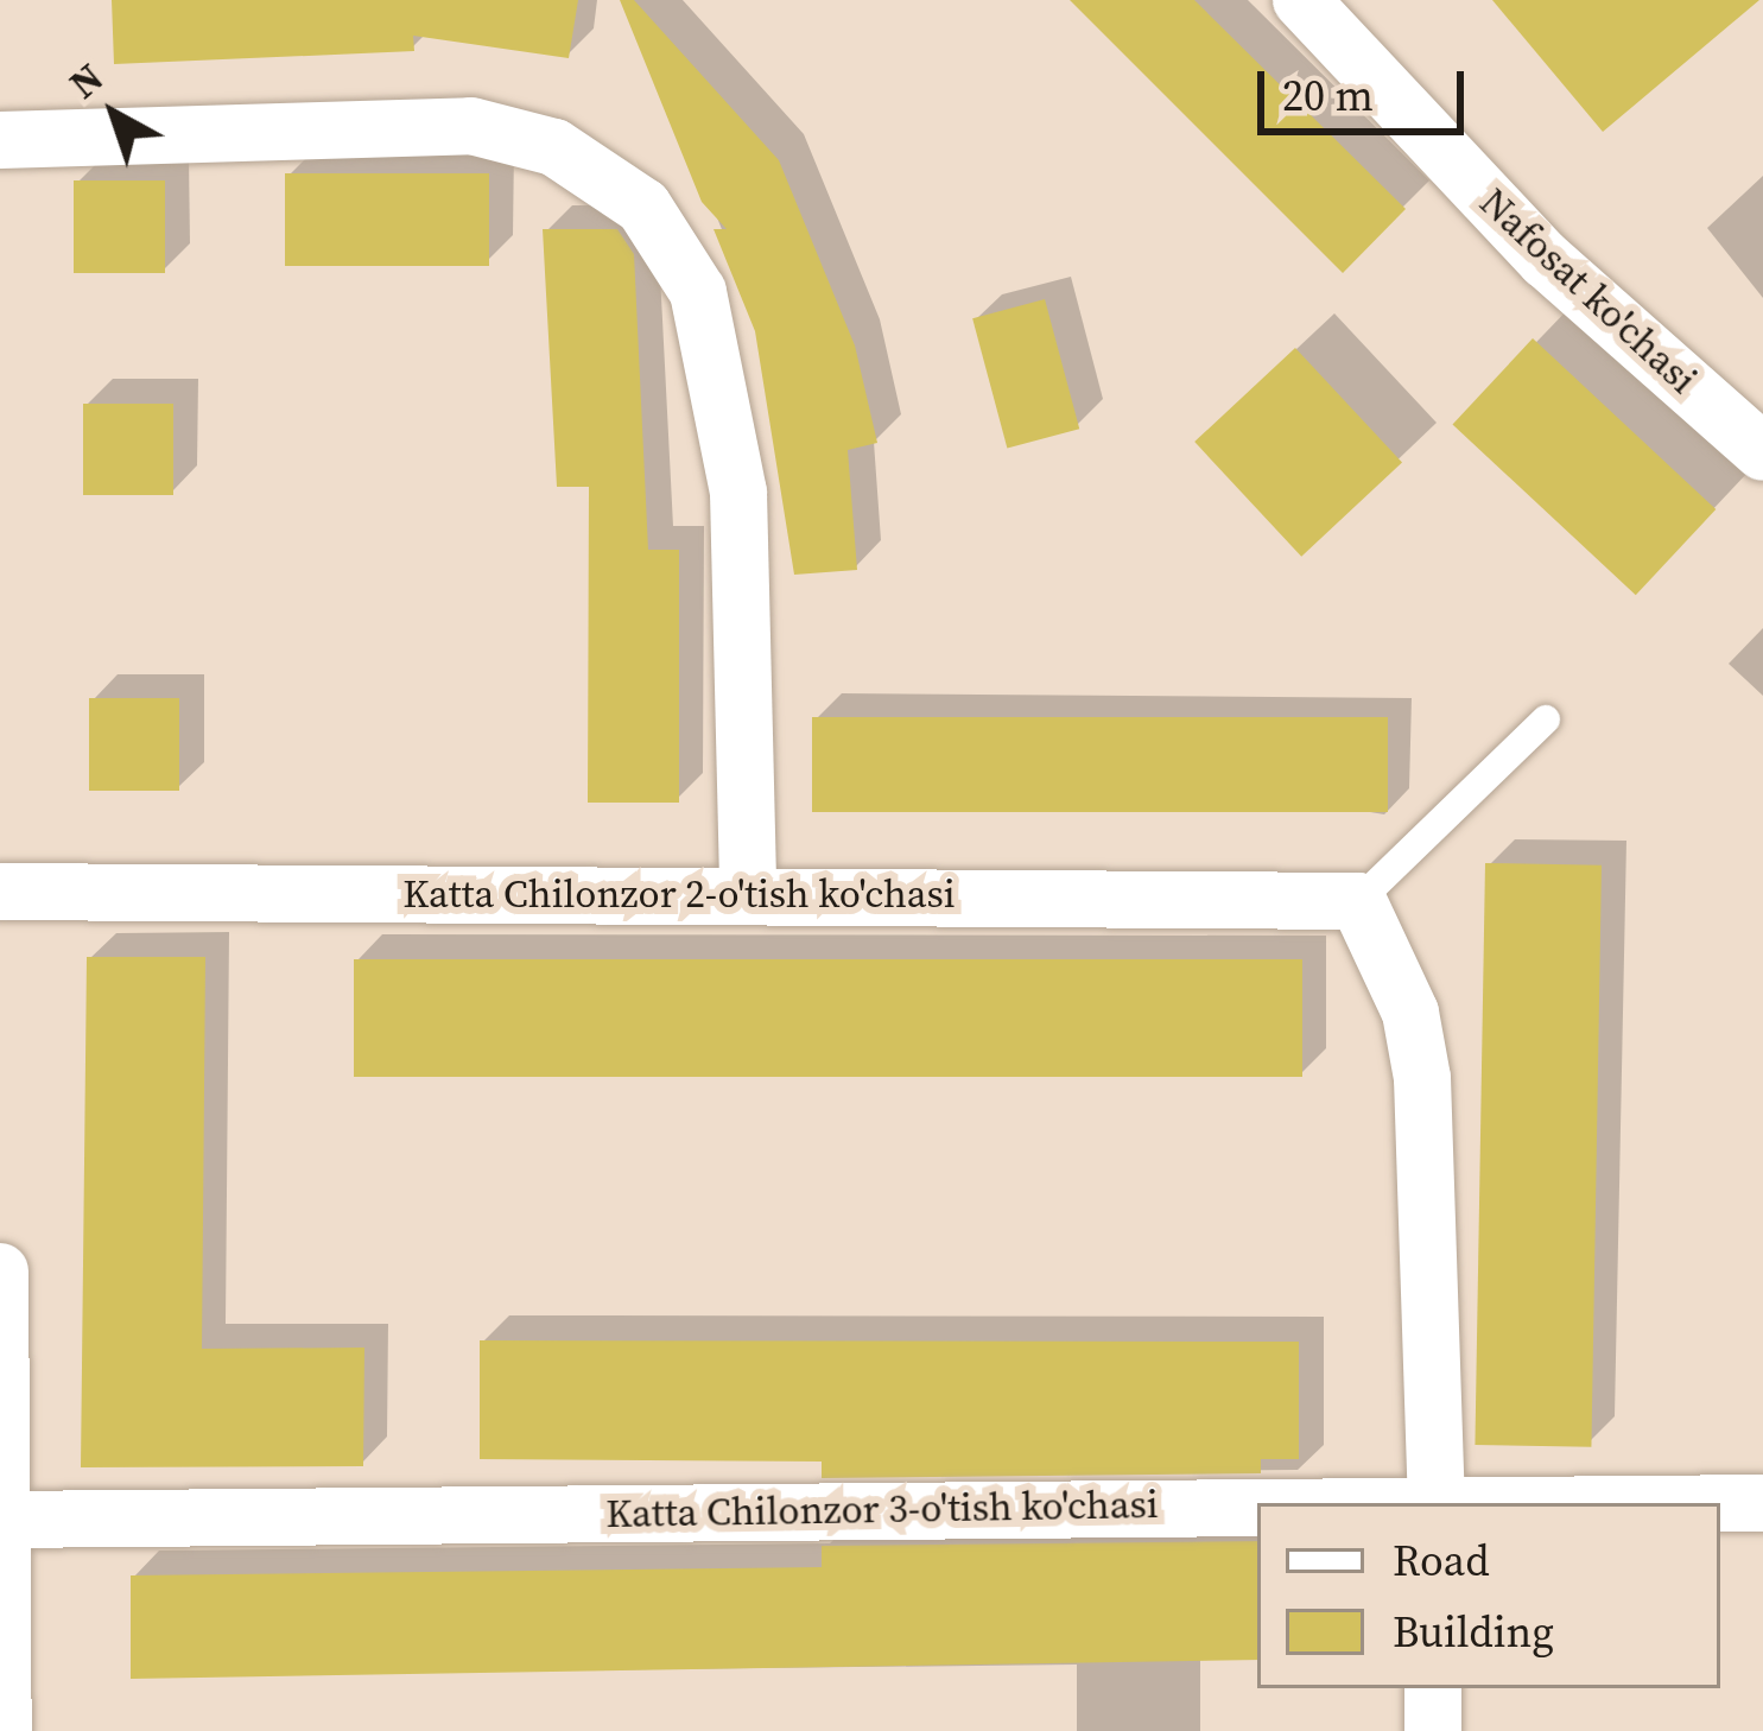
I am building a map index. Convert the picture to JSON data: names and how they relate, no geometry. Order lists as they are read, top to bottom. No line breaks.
{"streets":{"street":["Nafosat ko'chasi","Katta Chilonzor 2-o'tish ko'chasi","Katta Chilonzor 3-o'tish ko'chasi"]},"legend":["Road","Building"],"scale_bar":"20 m","north":"top left"}
